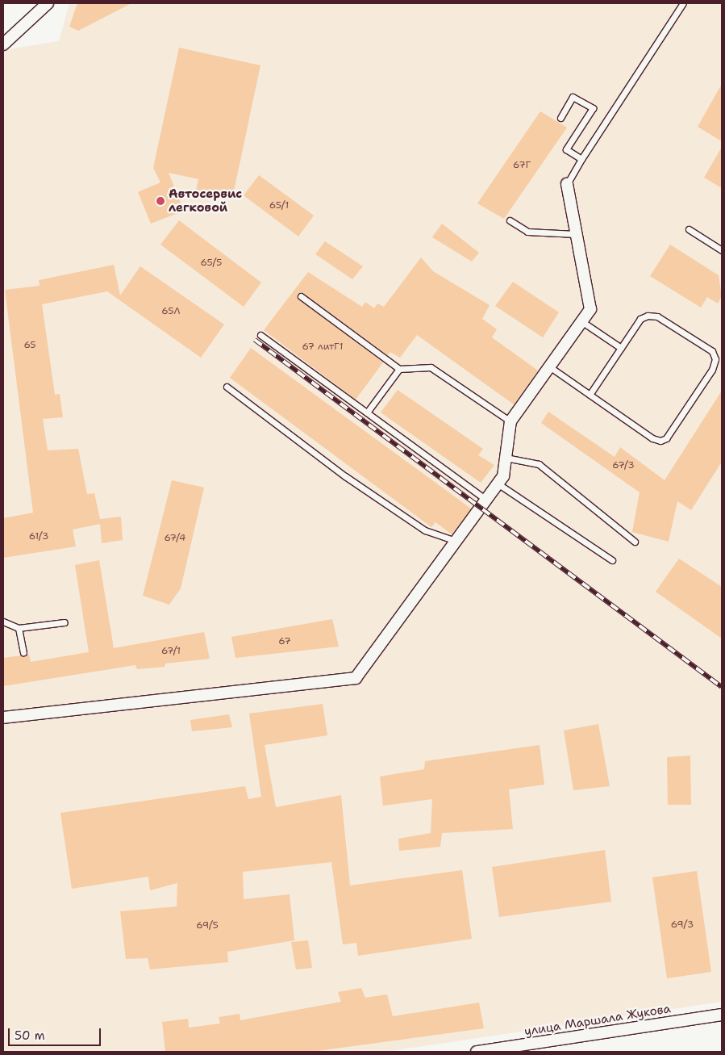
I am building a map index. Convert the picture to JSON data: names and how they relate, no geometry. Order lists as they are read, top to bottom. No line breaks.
{"streets":{"street":["улица Маршала Жукова"]},"places":["Автосервис легковой"],"house_numbers":["67Г","65/1","65/5","65Л","65","67 литГ1","67/3","61/3","67/4","67","67/1","69/3","69/5"],"scale_bar":"50 m"}
